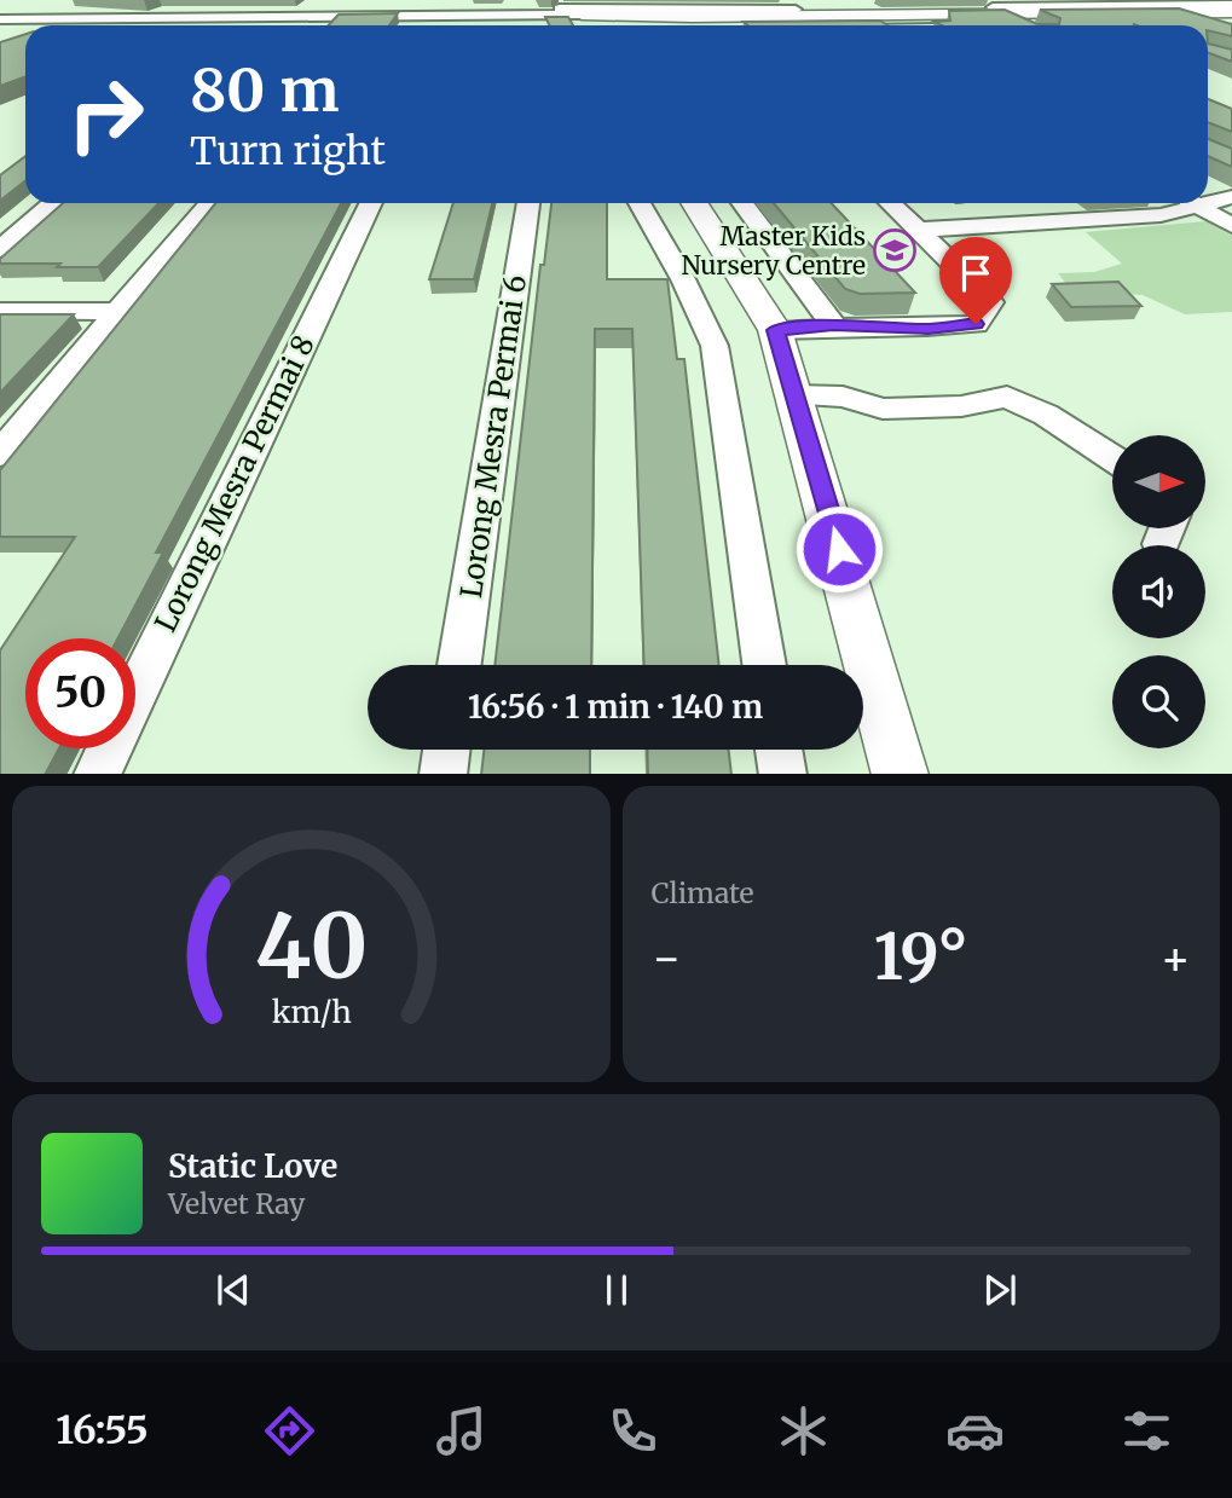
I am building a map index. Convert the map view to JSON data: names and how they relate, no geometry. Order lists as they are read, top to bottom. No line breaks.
{"streets":{"street":["Lorong Mesra Permai 6","Lorong Mesra Permai 8"]},"places":{"school or university":["Master Kids Nursery Centre"]},"north":"right","page":{"turn":["80 m","Turn right"],"limit":"50","trip":"16:56 · 1 min · 140 m","tile":"Climate","heat":["−","19°","+"],"song":["Static Love","Velvet Ray"],"tabs":"16:55","gauge":["40","km/h"]}}
